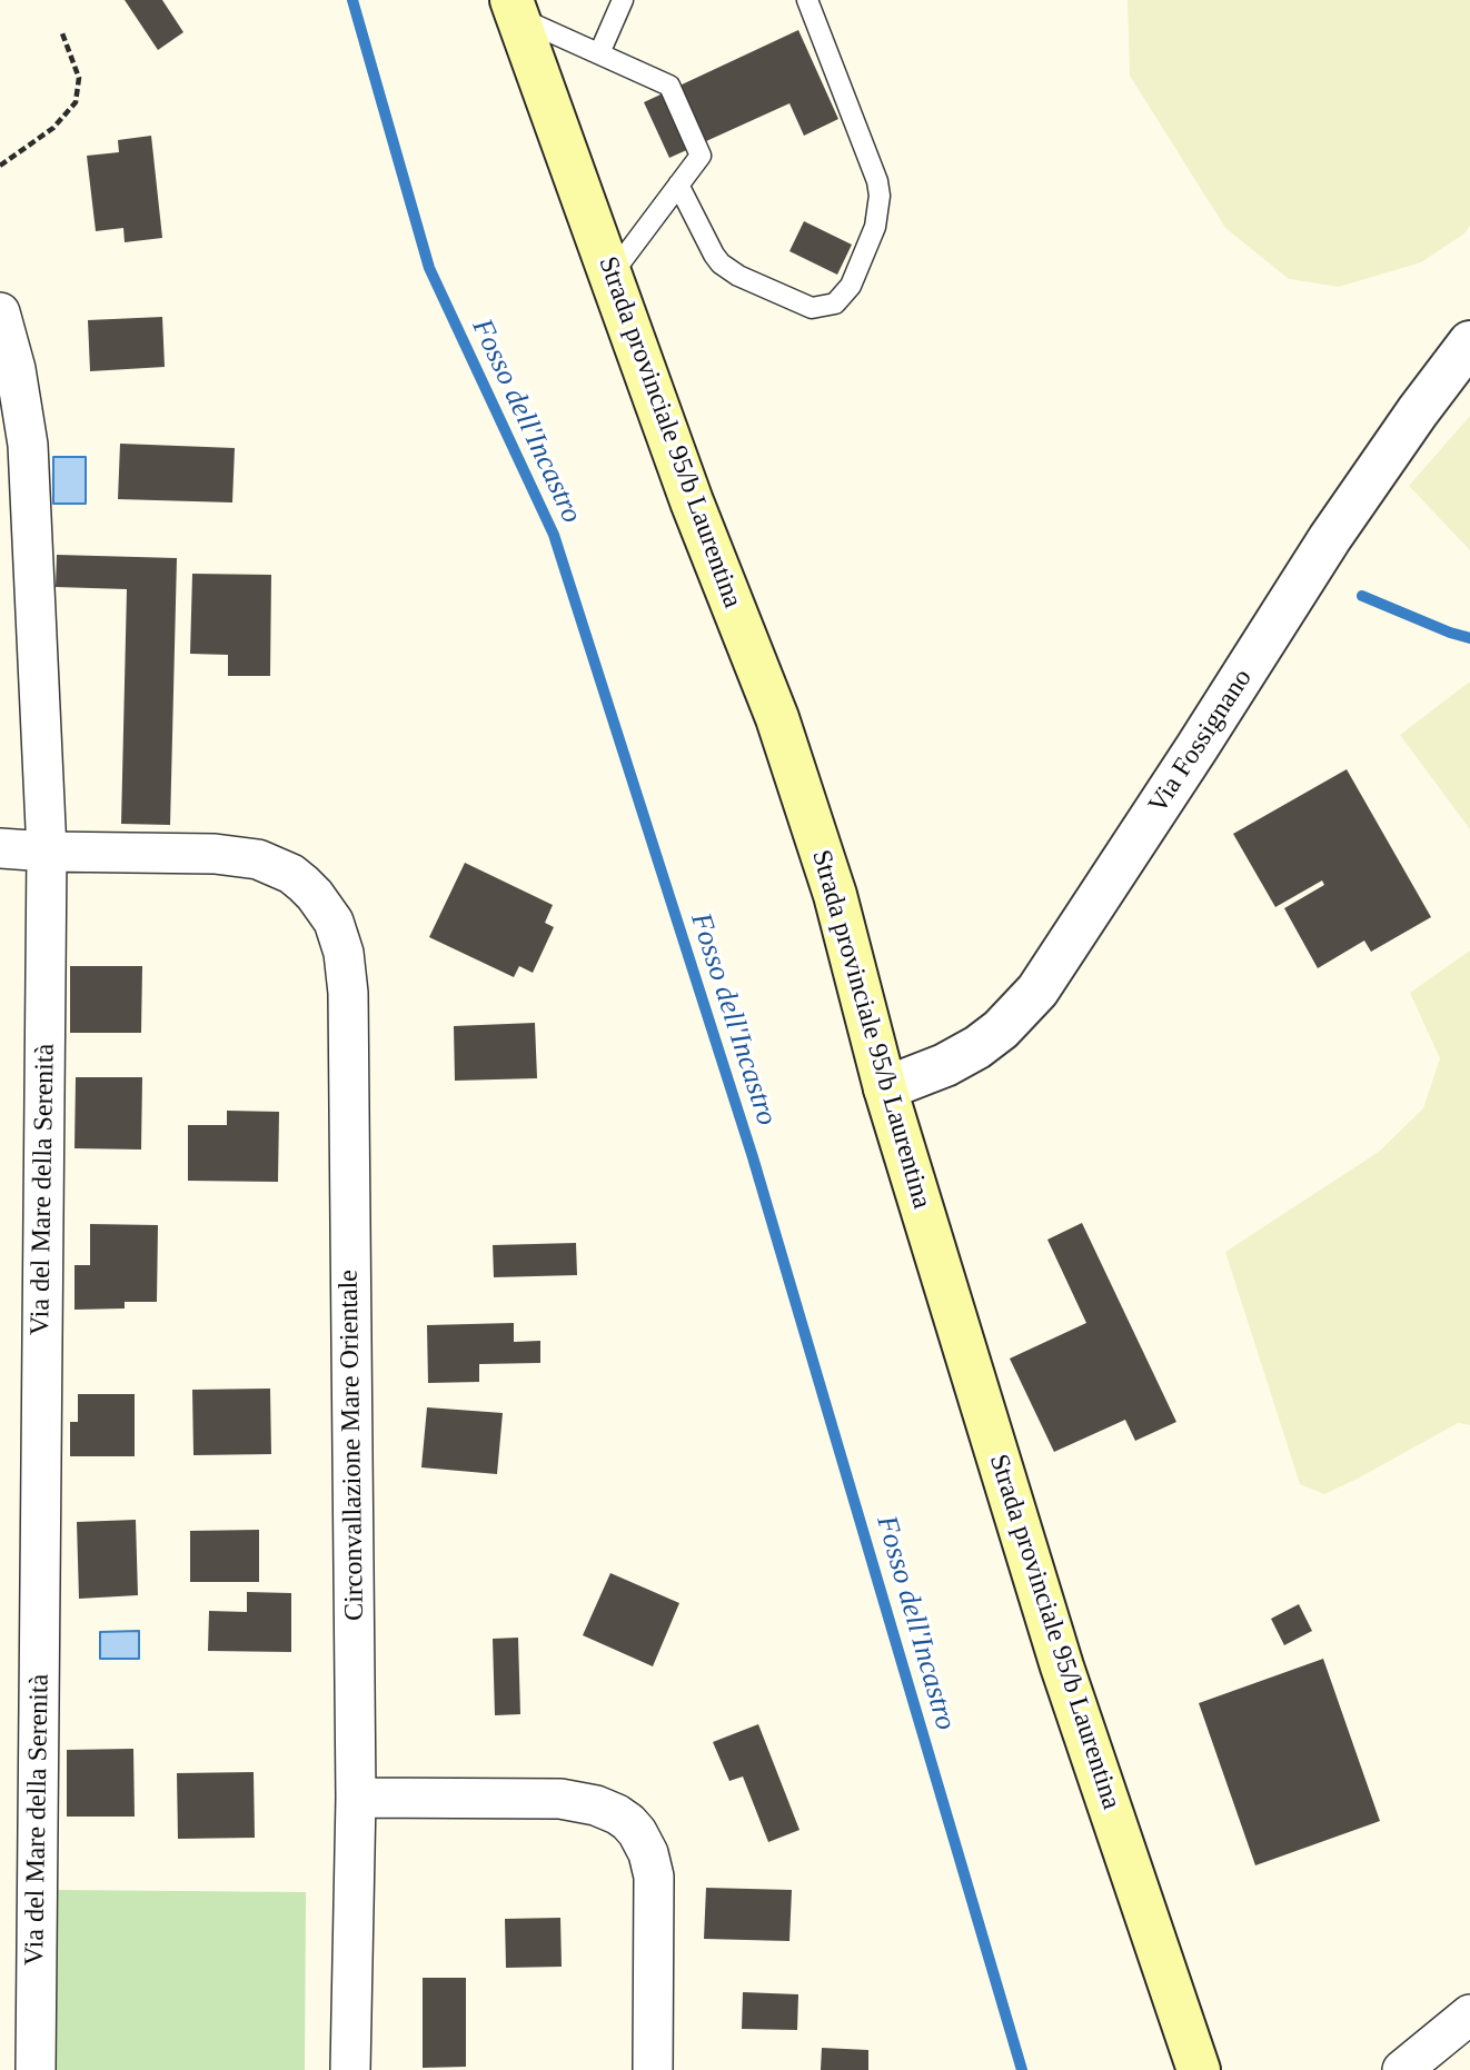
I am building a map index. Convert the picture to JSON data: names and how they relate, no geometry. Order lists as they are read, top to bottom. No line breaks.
{"streets":{"main road":["Strada provinciale 95/b Laurentina"],"street":["Via Fossignano","Via del Mare della Serenità","Circonvallazione Mare Orientale"]},"crossings":[["Strada provinciale 95/b Laurentina","Via Fossignano"],["Via del Mare della Serenità","Circonvallazione Mare Orientale"]],"water":["Fosso dell'Incastro"]}
